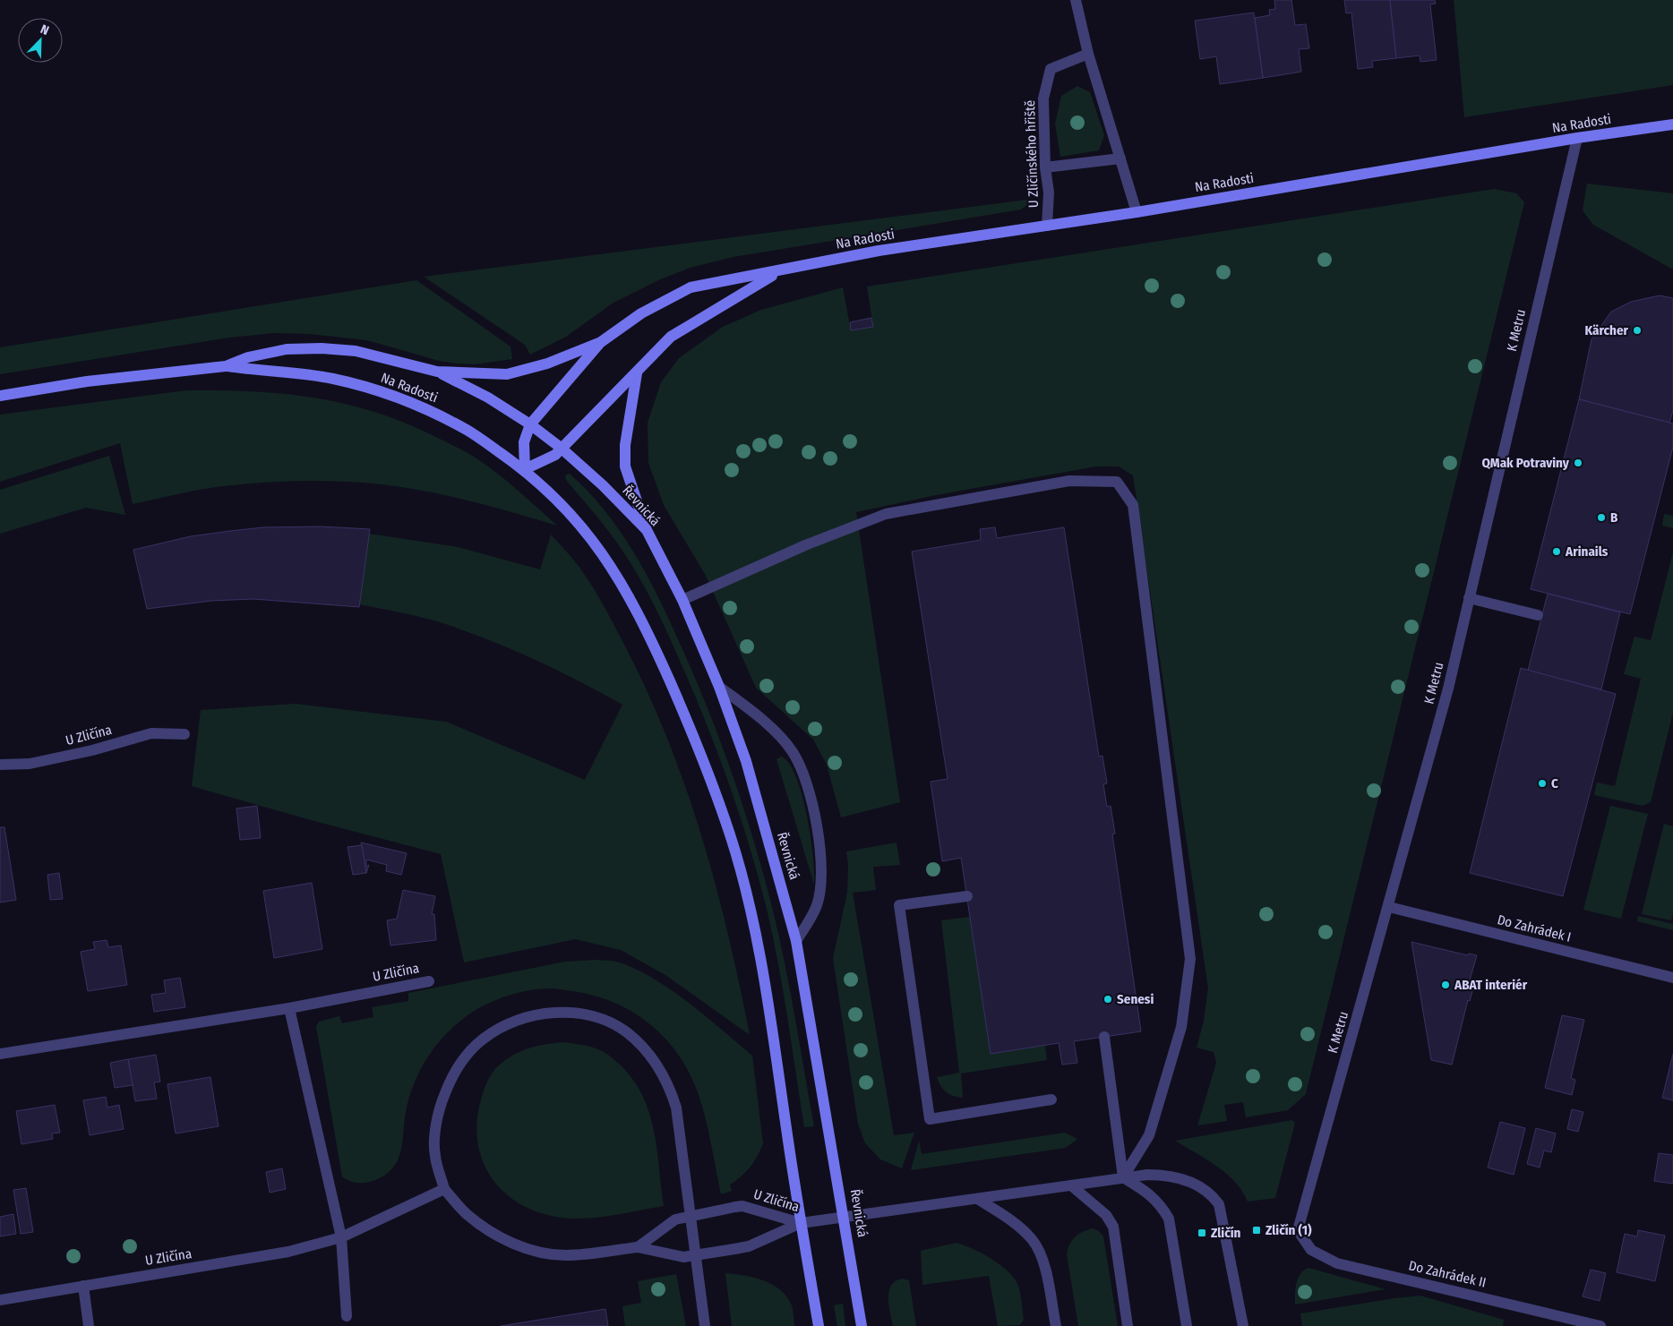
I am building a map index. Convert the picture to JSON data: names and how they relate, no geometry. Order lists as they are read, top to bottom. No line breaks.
{"streets":{"main road":["Na Radosti","Řevnická"],"street":["U Zličínského hřiště","K Metru","U Zličína","Do Zahrádek I","Do Zahrádek II"]},"crossings":[["Na Radosti","U Zličínského hřiště"],["Na Radosti","K Metru"],["Na Radosti","Řevnická"],["K Metru","Do Zahrádek I"],["K Metru","Do Zahrádek II"]],"places":{"other":["Kärcher","QMak Potraviny","B","Arinails","C","ABAT interiér","Senesi"],"transit":["Zličín (1)","Zličín"]},"north":"top right"}
